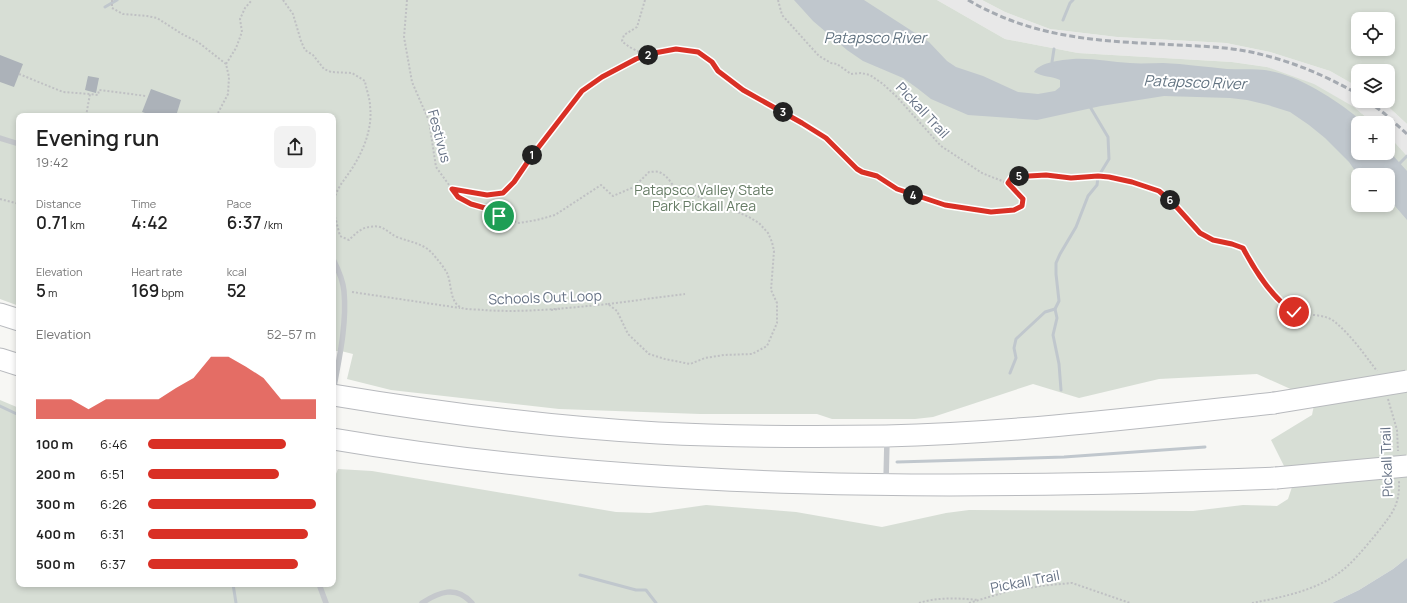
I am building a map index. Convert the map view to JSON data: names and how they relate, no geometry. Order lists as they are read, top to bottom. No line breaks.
{"streets":{"path":["Pickall Trail","Festivus","Schools Out Loop"]},"crossings":[["Festivus","Schools Out Loop"]],"water":["Patapsco River"],"parks":["Patapsco Valley State Park Pickall Area"],"page":{"map_buttons":["+","−"],"pins":["2","3","1","5","4","6"],"heading":["Evening run","19:42"],"stats":[["Distance","0.71 km"],["Time","4:42"],["Pace","6:37 /km"],["Elevation","5 m"],["Heart rate","169 bpm"],["kcal","52"]],"chart":["Elevation","52–57 m"],"list":[{"name":"100 m","note":"6:46"},{"name":"200 m","note":"6:51"},{"name":"300 m","note":"6:26"},{"name":"400 m","note":"6:31"},{"name":"500 m","note":"6:37"}]}}
